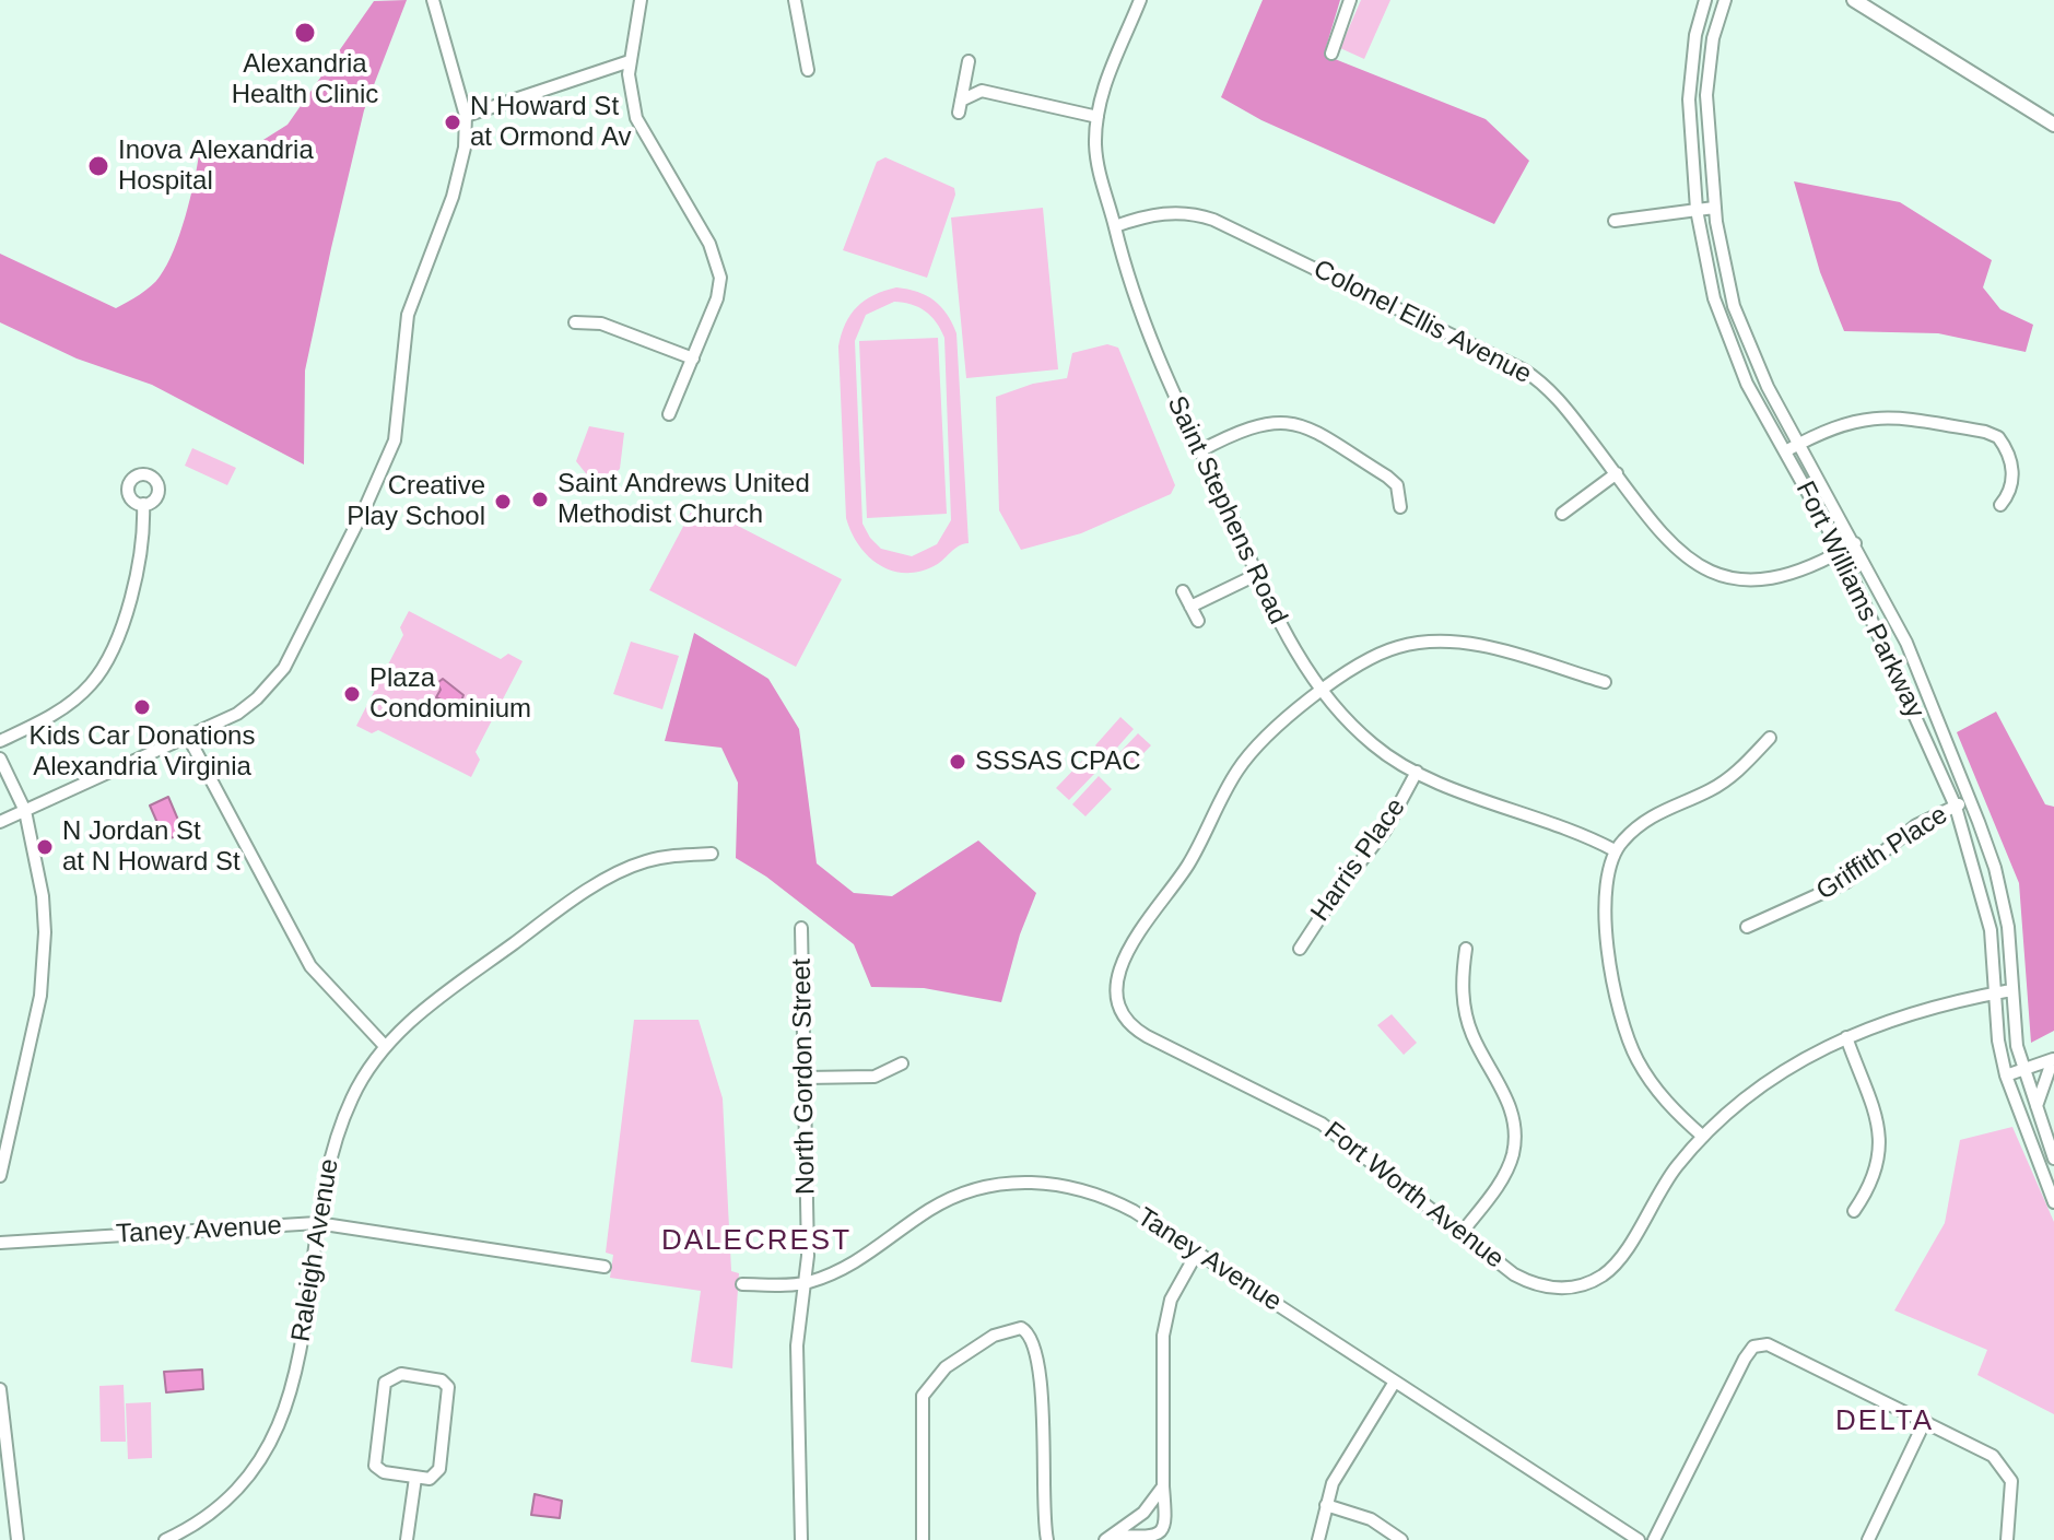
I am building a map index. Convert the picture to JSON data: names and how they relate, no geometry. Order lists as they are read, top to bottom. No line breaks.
{"streets":{"street":["Colonel Ellis Avenue","Saint Stephens Road","Fort Williams Parkway","Griffith Place","Harris Place","North Gordon Street","Fort Worth Avenue","Taney Avenue","Raleigh Avenue"]},"crossings":[["Colonel Ellis Avenue","Saint Stephens Road"],["Colonel Ellis Avenue","Fort Williams Parkway"],["Saint Stephens Road","Harris Place"],["Saint Stephens Road","Fort Worth Avenue"],["Fort Williams Parkway","Griffith Place"],["Fort Williams Parkway","Fort Worth Avenue"],["North Gordon Street","Taney Avenue"],["Taney Avenue","Raleigh Avenue"]],"districts":["DALECREST","DELTA"],"places":["Alexandria Health Clinic","N Howard St at Ormond Av","Inova Alexandria Hospital","Saint Andrews United Methodist Church","Creative Play School","Plaza Condominium","Kids Car Donations Alexandria Virginia","SSSAS CPAC","N Jordan St at N Howard St"]}
